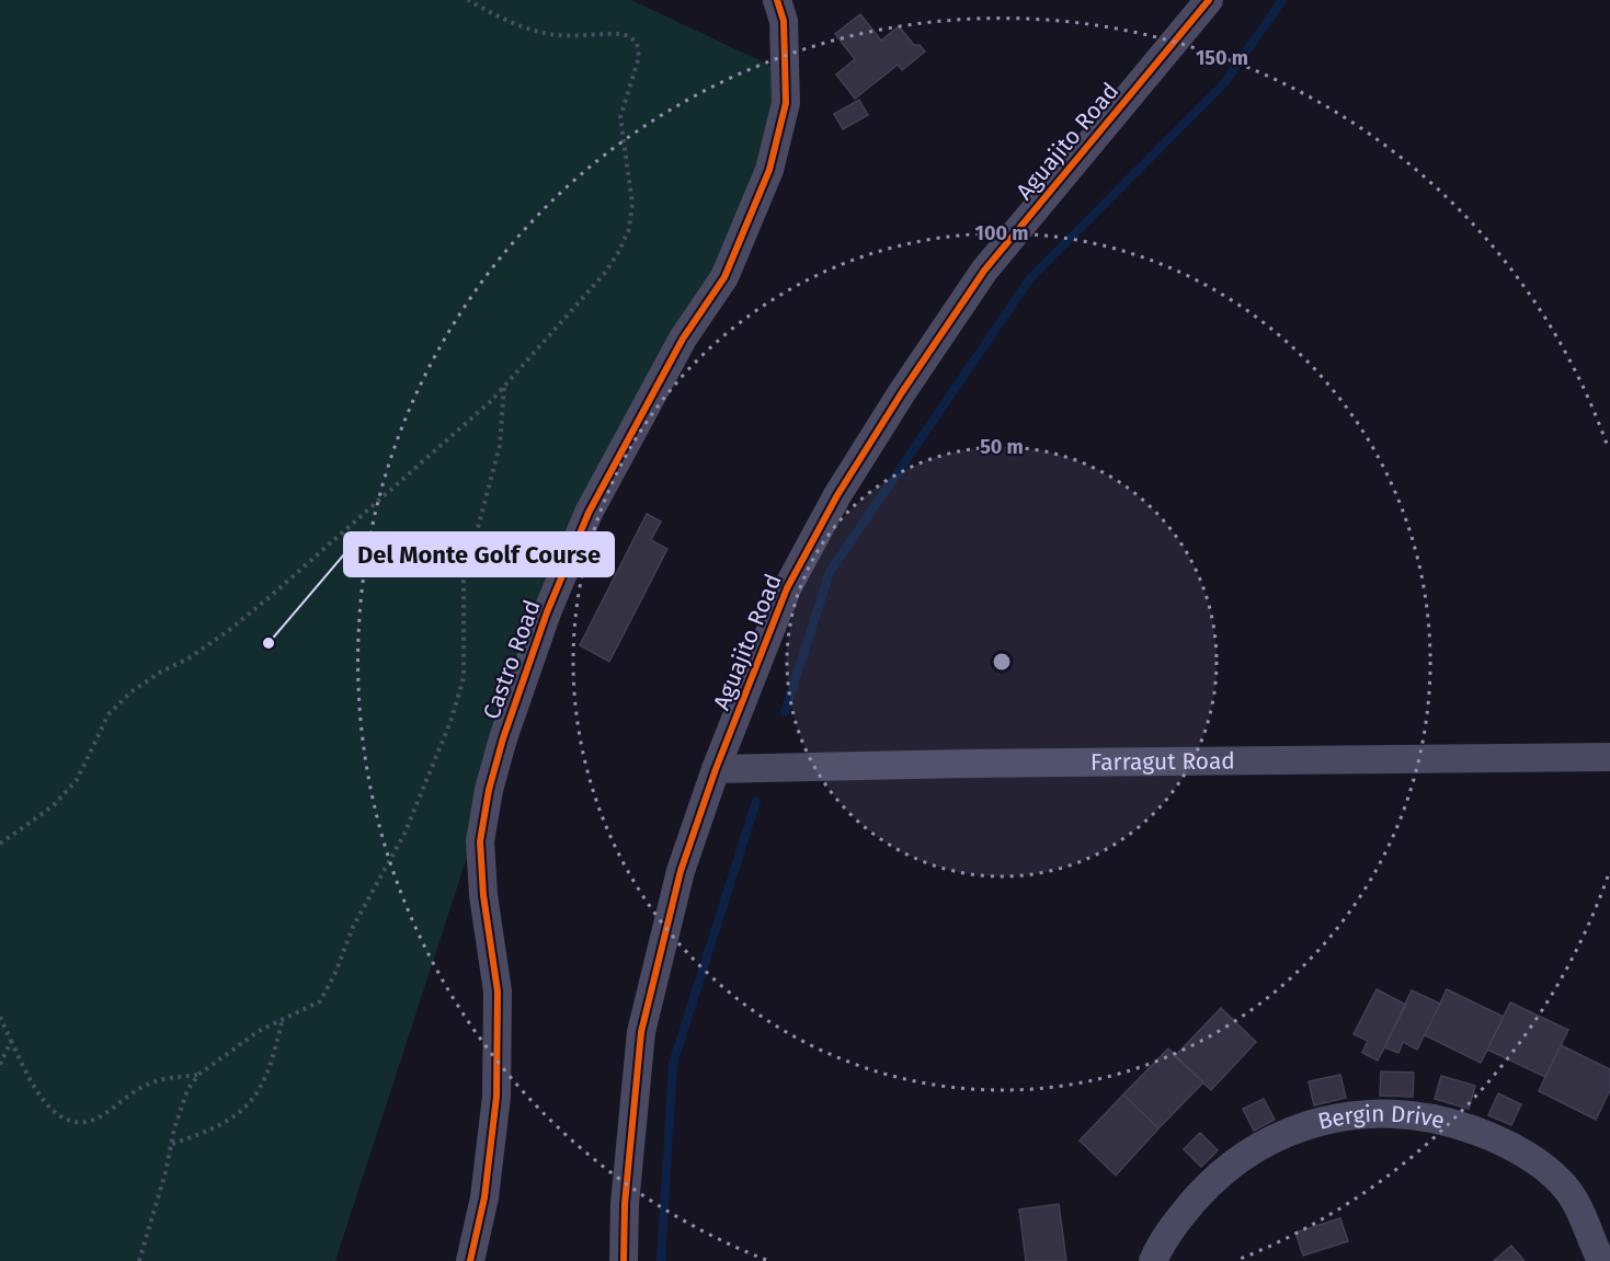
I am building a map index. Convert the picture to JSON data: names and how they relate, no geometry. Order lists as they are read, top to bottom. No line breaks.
{"streets":{"street":["Aguajito Road","Castro Road","Farragut Road","Bergin Drive"]},"crossings":[["Aguajito Road","Farragut Road"]],"places":["Del Monte Golf Course"],"rings":["150 m","100 m","50 m"]}
